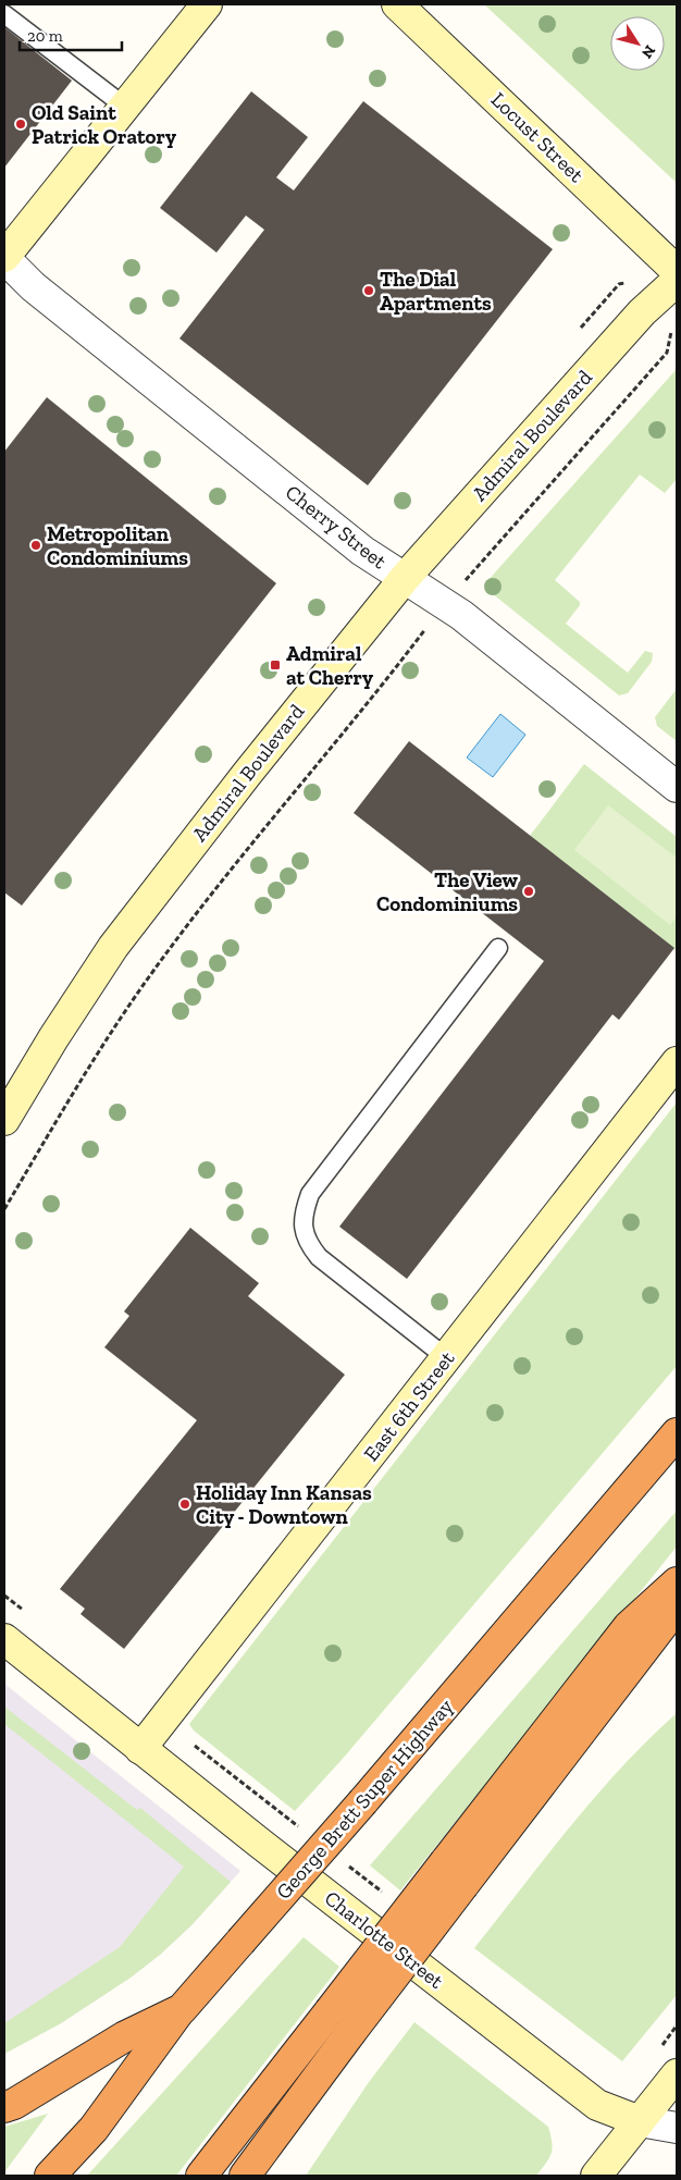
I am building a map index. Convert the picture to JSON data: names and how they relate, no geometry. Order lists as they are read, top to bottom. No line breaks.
{"streets":{"highway":["George Brett Super Highway"],"main road":["Locust Street","Admiral Boulevard","East 6th Street","Charlotte Street"],"street":["Cherry Street"]},"crossings":[["Admiral Boulevard","Cherry Street"],["East 6th Street","Charlotte Street"]],"places":{"other":["Old Saint Patrick Oratory","The Dial Apartments","Metropolitan Condominiums","The View Condominiums","Holiday Inn Kansas City - Downtown"],"transit":["Admiral at Cherry"]},"scale_bar":"20 m","north":"bottom right"}
